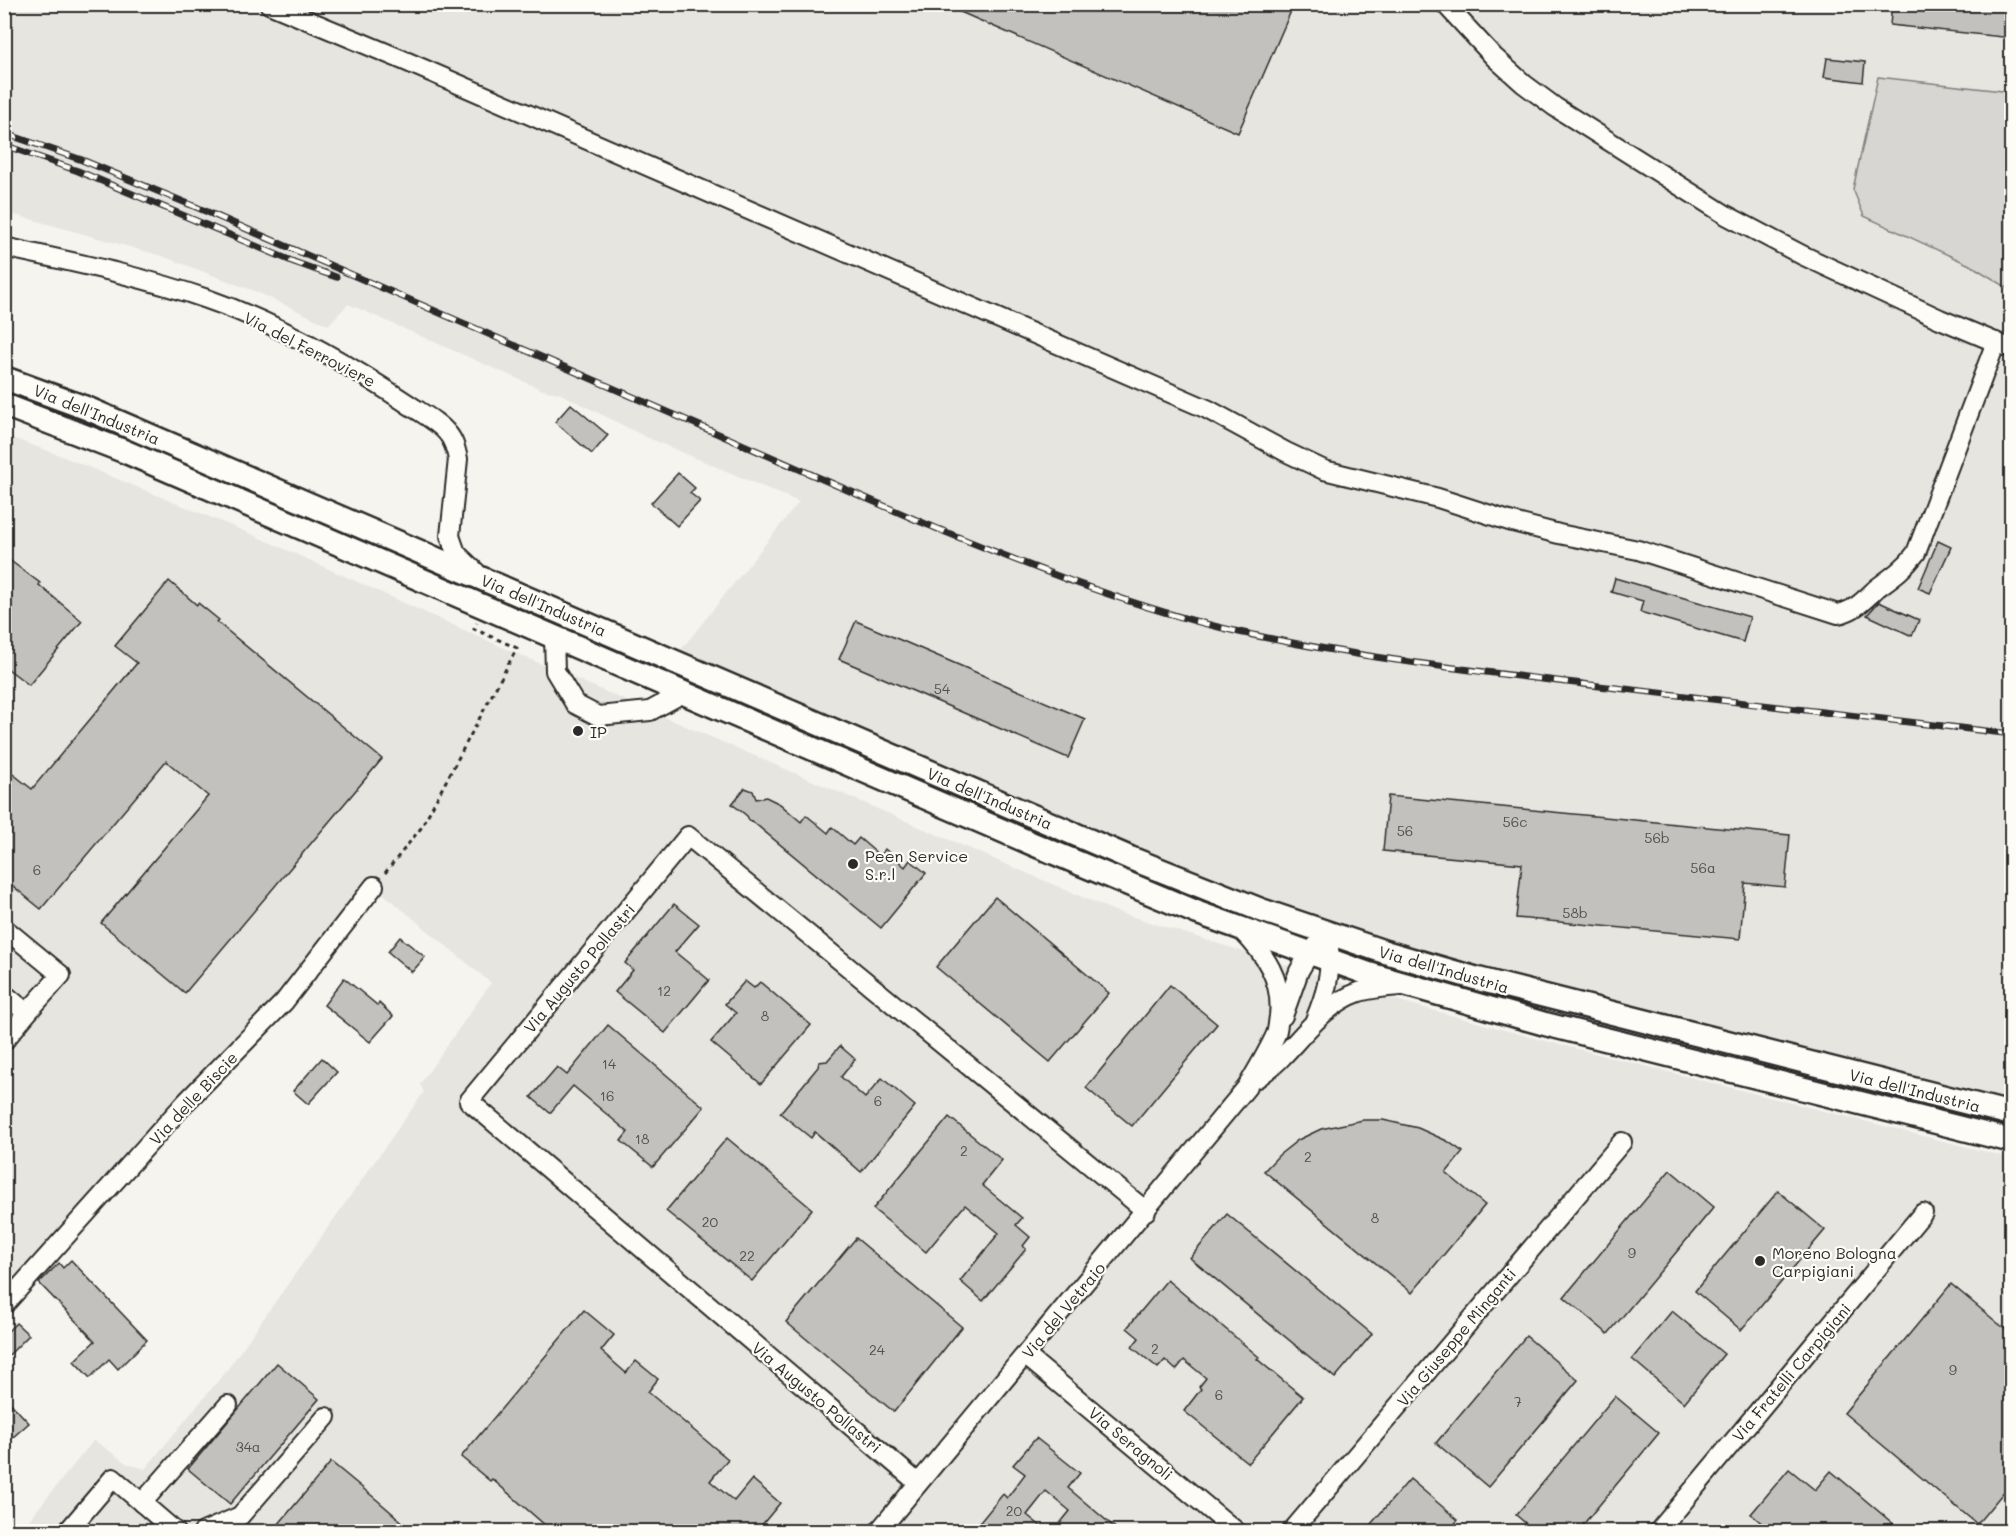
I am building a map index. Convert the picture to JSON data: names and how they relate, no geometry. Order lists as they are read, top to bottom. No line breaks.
{"streets":{"main road":["Via dell'Industria"],"street":["Via del Ferroviere","Via Augusto Pollastri","Via delle Biscie","Via del Vetraio","Via Giuseppe Minganti","Via Fratelli Carpigiani","Via Seragnoli"]},"crossings":[["Via del Ferroviere","Via dell'Industria"],["Via dell'Industria","Via del Vetraio"],["Via Augusto Pollastri","Via del Vetraio"],["Via del Vetraio","Via Seragnoli"]],"places":["IP","Peen Service S.r.l","Moreno Bologna Carpigiani"],"house_numbers":["54","56c","56","56b","56a","6","58b","12","8","14","16","6","18","2","2","8","20","9","22","2","24","9","6","7","34a","20"]}
